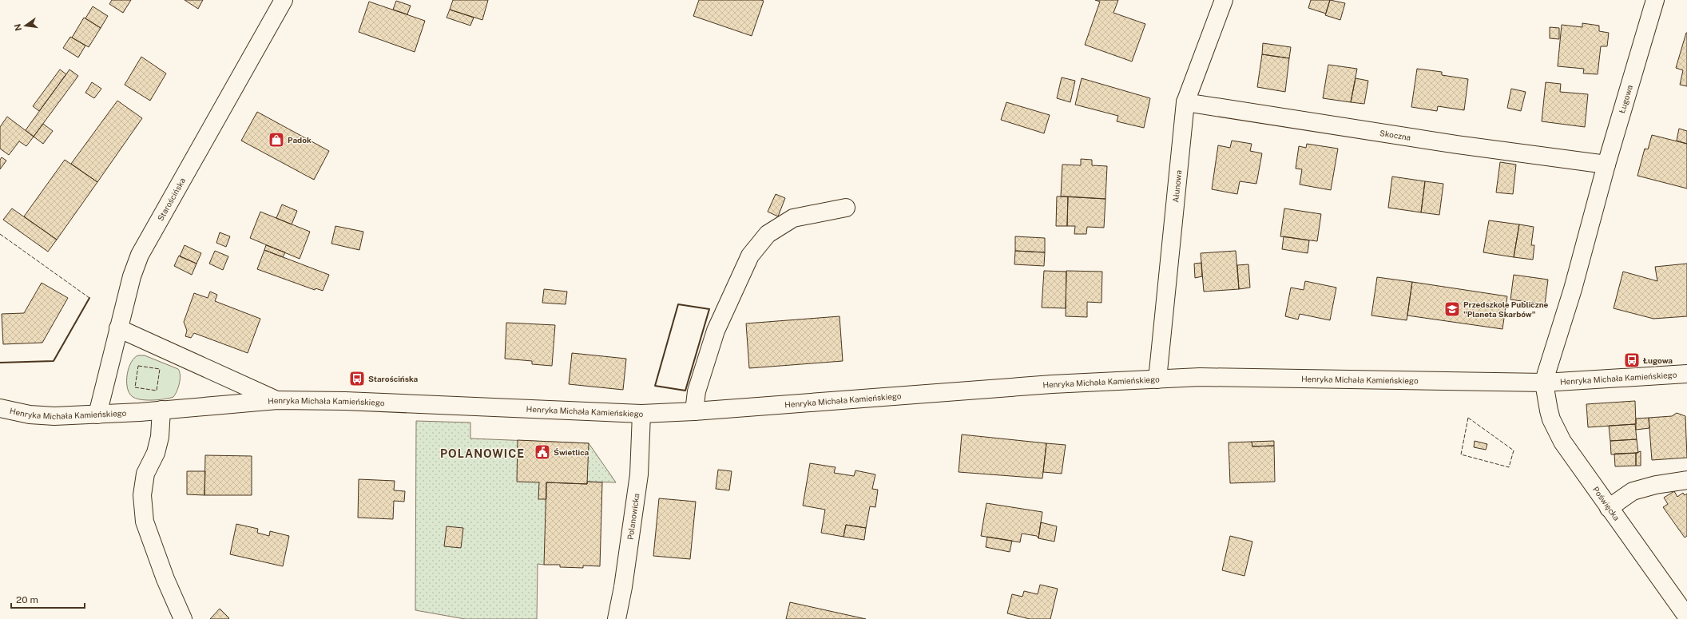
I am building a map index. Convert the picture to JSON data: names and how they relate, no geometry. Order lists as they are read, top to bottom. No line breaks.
{"streets":{"street":["Ługowa","Skoczna","Ałunowa","Starościńska","Henryka Michała Kamieńskiego","Poświęcka","Polanowicka"]},"crossings":[["Ługowa","Skoczna"],["Ługowa","Henryka Michała Kamieńskiego"],["Ługowa","Poświęcka"],["Skoczna","Ałunowa"],["Ałunowa","Henryka Michała Kamieńskiego"],["Starościńska","Henryka Michała Kamieńskiego"],["Henryka Michała Kamieńskiego","Poświęcka"],["Henryka Michała Kamieńskiego","Polanowicka"]],"districts":["POLANOWICE"],"places":{"shop":["Padok"],"school or university":["Przedszkole Publiczne \"Planeta Skarbów\""],"bus stop":["Ługowa","Starościńska"],"public building":["Świetlica"]},"scale_bar":"20 m","north":"left"}
